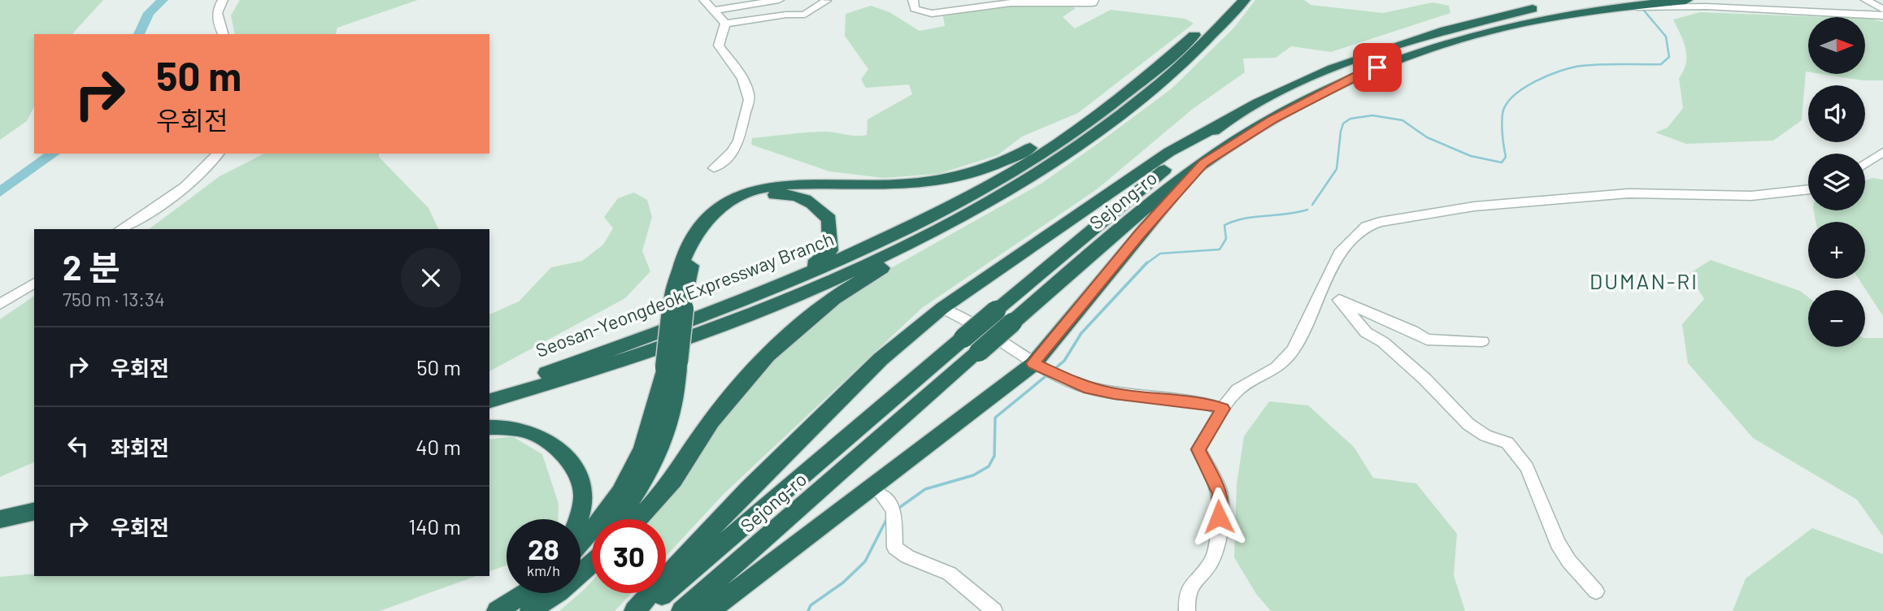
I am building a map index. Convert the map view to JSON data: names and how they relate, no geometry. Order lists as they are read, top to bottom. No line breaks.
{"streets":{"highway":["Sejong-ro","Seosan-Yeongdeok Expressway Branch"]},"districts":["DUMAN-RI"],"north":"right","page":{"map_buttons":["+","−"],"turn":["50 m","우회전"],"heading":["2 분","750 m · 13:34"],"list":[{"name":"우회전","value":"50 m"},{"name":"좌회전","value":"40 m"},{"name":"우회전","value":"140 m"}],"speed":"28 km/h","limit":"30"}}
